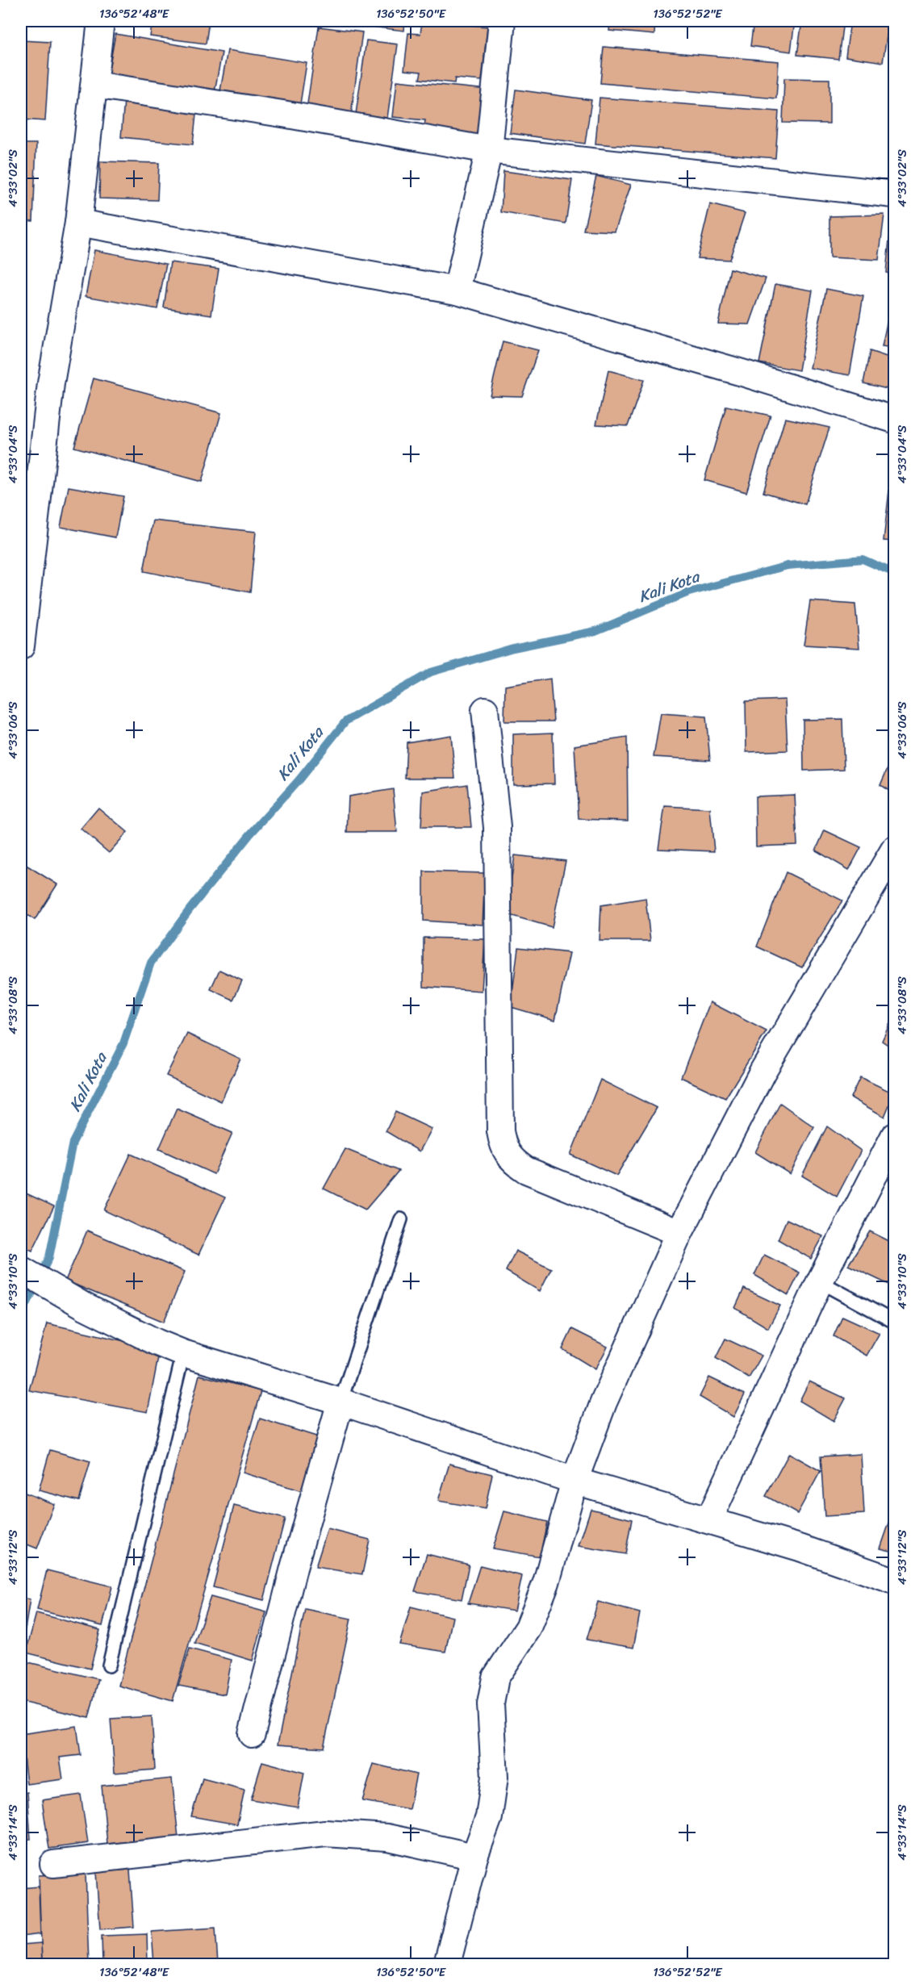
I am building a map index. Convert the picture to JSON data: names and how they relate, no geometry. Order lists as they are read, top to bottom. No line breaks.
{"water":["Kali Kota"],"coordinates":["136°52'48\"E","136°52'50\"E","136°52'52\"E","4°33'02\"S","4°33'04\"S","4°33'06\"S","4°33'08\"S","4°33'10\"S","4°33'12\"S","4°33'14\"S"]}
